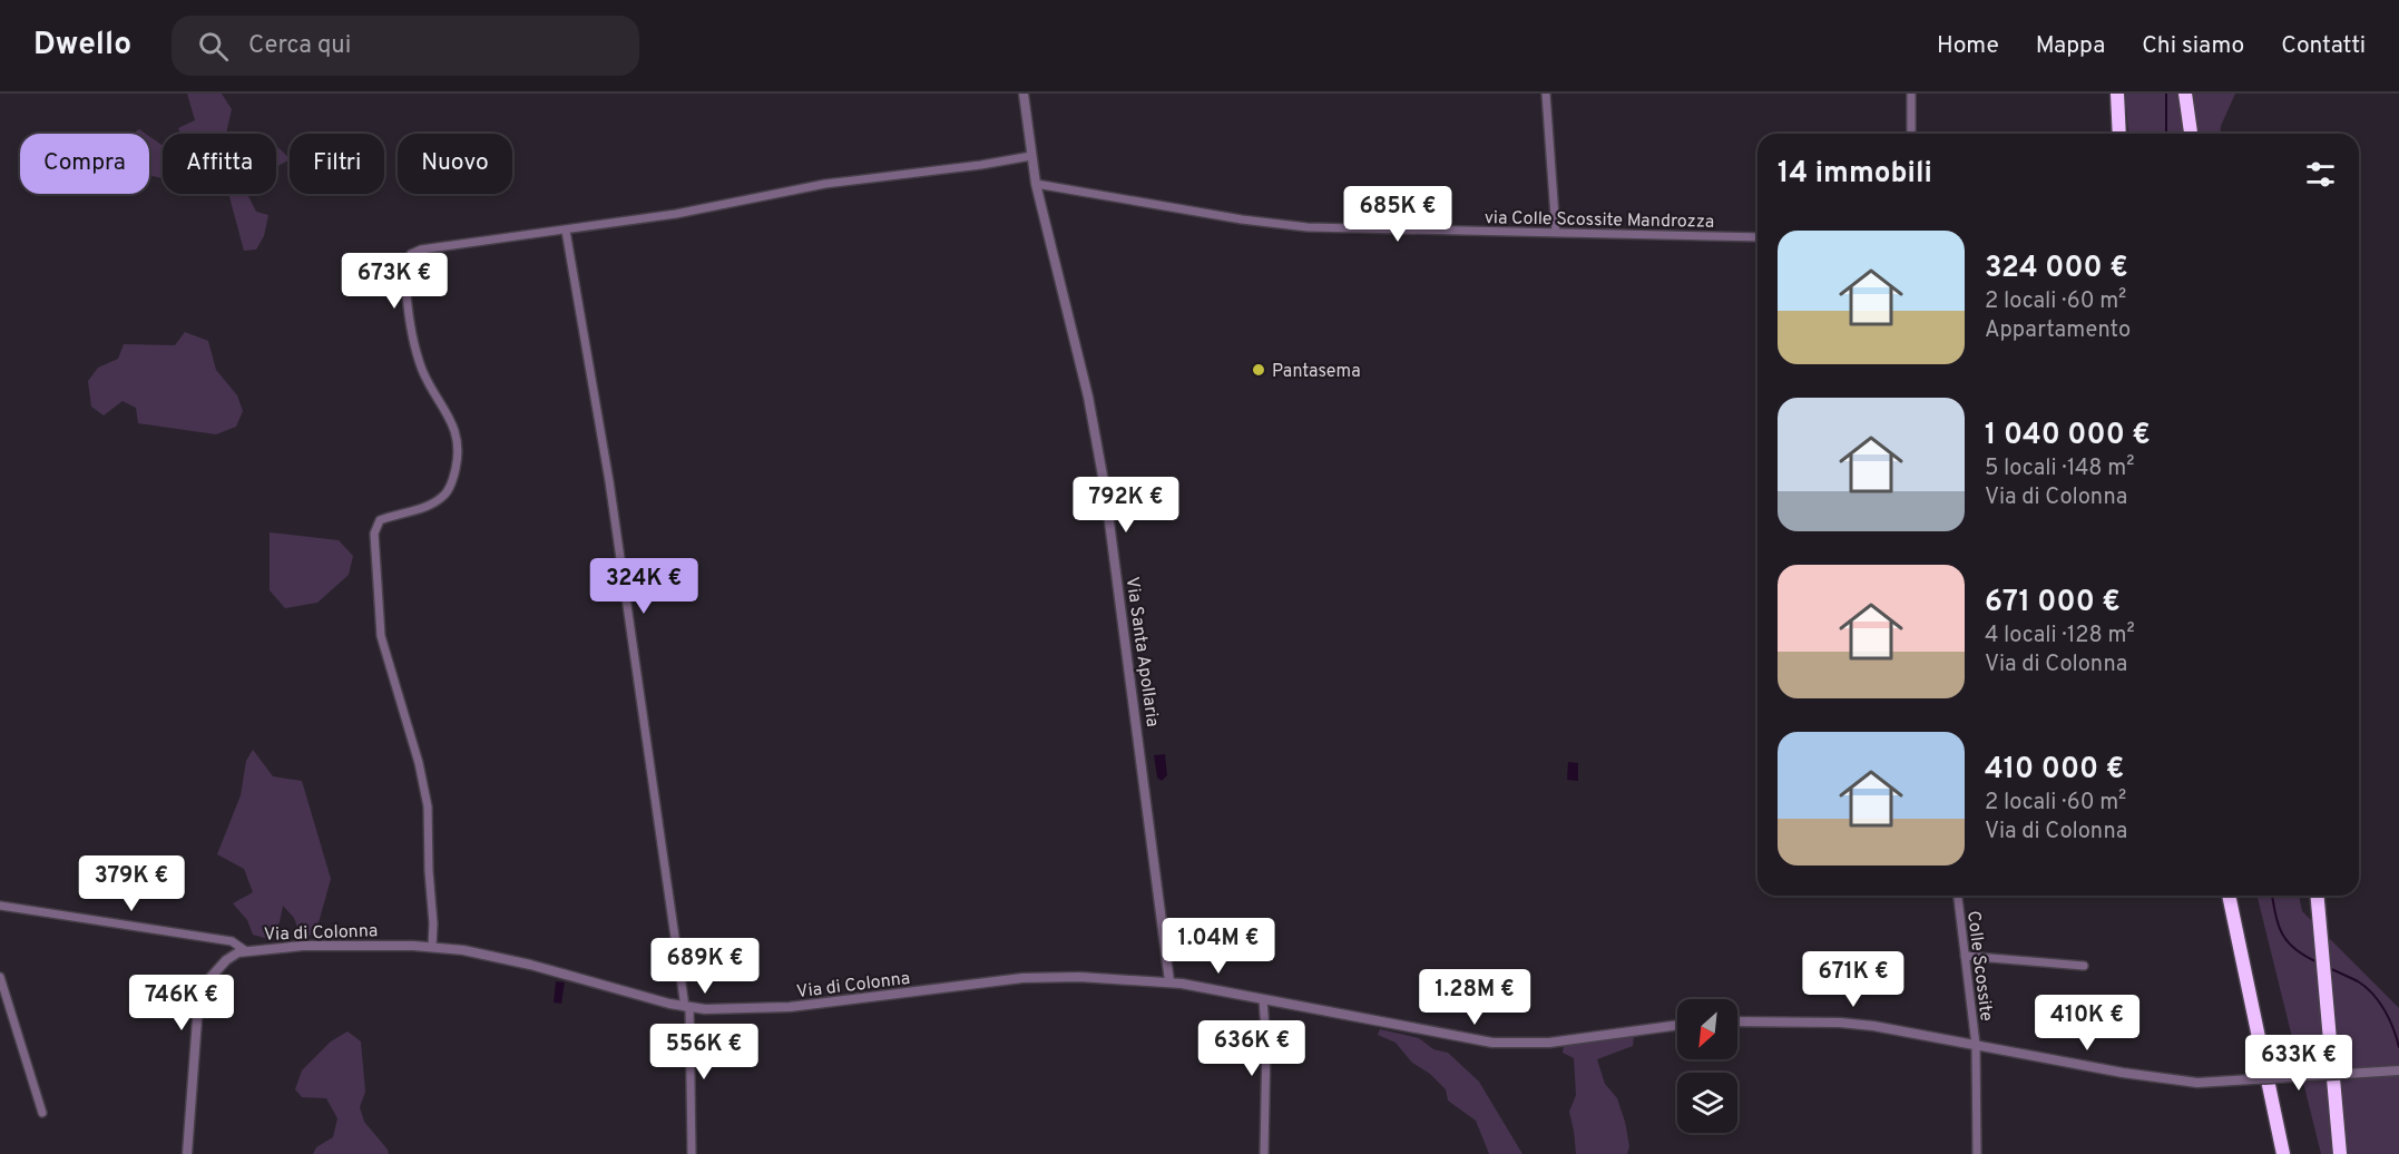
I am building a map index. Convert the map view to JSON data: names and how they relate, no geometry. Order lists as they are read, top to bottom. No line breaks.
{"streets":{"street":["via Colle Scossite Mandrozza","Via Santa Apollaria","Via di Colonna","Colle Scossite"]},"crossings":[["via Colle Scossite Mandrozza","Via Santa Apollaria"],["Via Santa Apollaria","Via di Colonna"]],"places":["Pantasema"],"north":"bottom left","page":{"header":"Dwello","search":"Cerca qui","nav":["Home","Mappa","Chi siamo","Contatti"],"chip":["Compra","Affitta","Filtri","Nuovo"],"heading":"14 immobili","price":["685K €","673K €","792K €","324K €","379K €","1.04M €","689K €","671K €","1.28M €","746K €","410K €","636K €","556K €","633K €"],"list":[{"name":"324 000 €","note":"2 locali · 60 m² · Appartamento"},{"name":"1 040 000 €","note":"5 locali · 148 m² · Via di Colonna"},{"name":"671 000 €","note":"4 locali · 128 m² · Via di Colonna"},{"name":"410 000 €","note":"2 locali · 60 m² · Via di Colonna"}]}}
